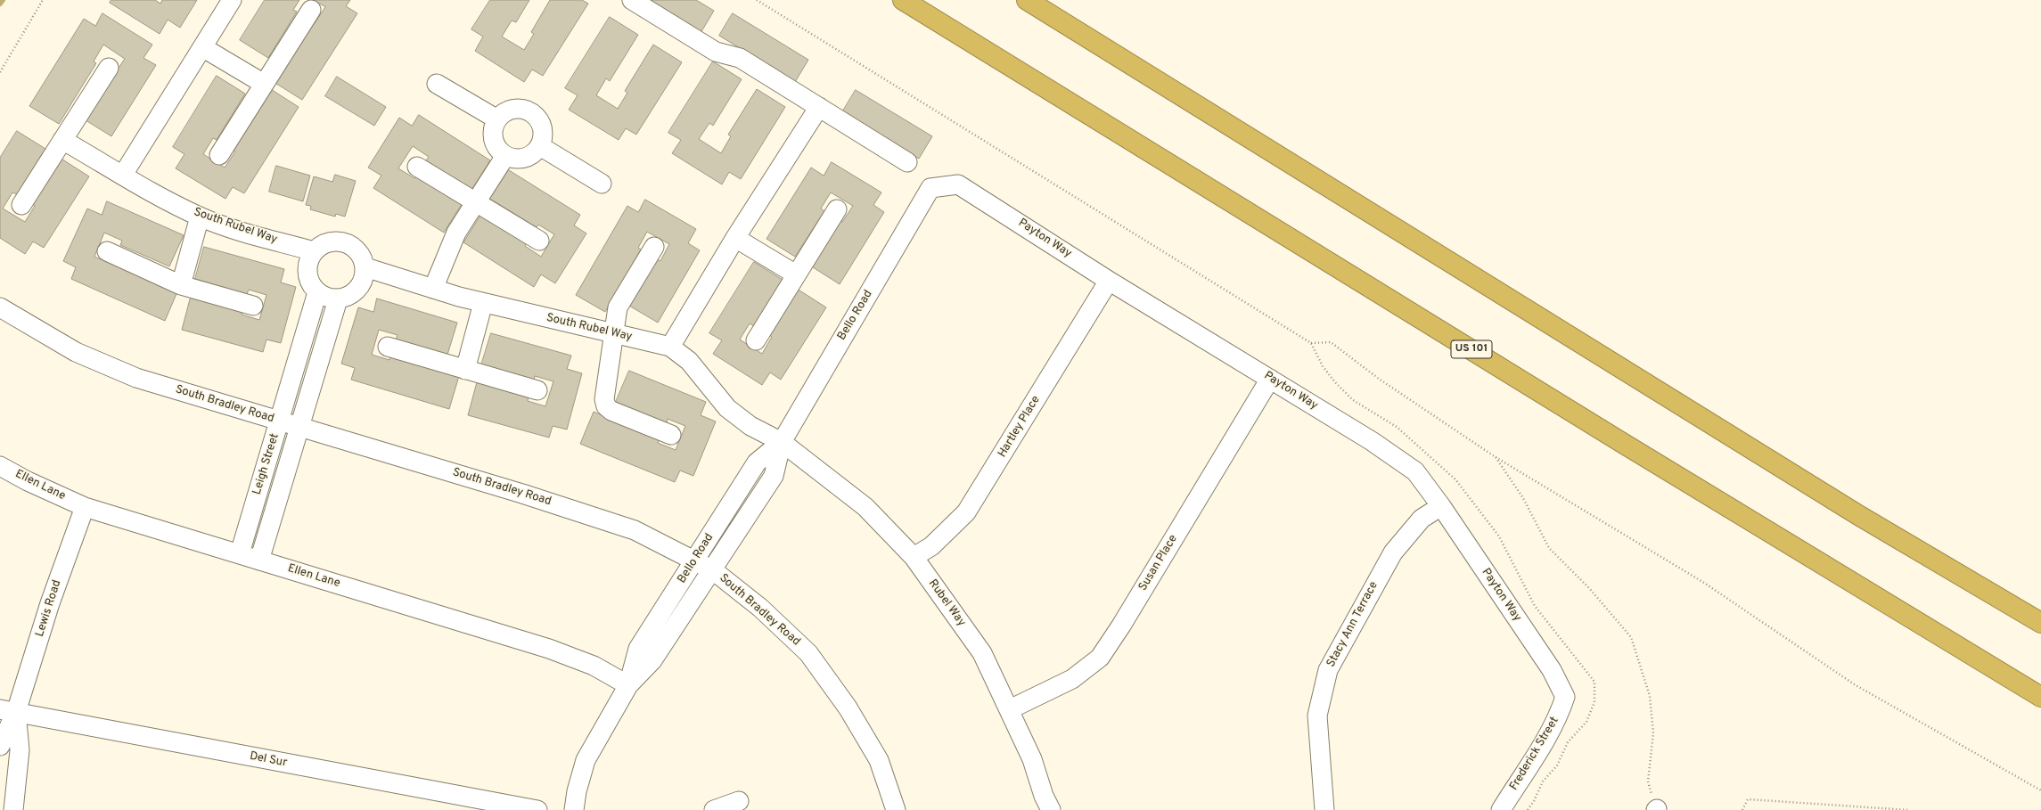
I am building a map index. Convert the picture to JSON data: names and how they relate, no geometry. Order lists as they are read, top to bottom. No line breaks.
{"streets":{"highway":["US 101"],"street":["South Rubel Way","Payton Way","Bello Road","South Bradley Road","Hartley Place","Leigh Street","Ellen Lane","Susan Place","Rubel Way","Lewis Road","Stacy Ann Terrace","Frederick Street","Del Sur"]},"crossings":[["South Rubel Way","Bello Road"],["South Rubel Way","Leigh Street"],["South Rubel Way","Rubel Way"],["Payton Way","Bello Road"],["Payton Way","Hartley Place"],["Payton Way","Susan Place"],["Payton Way","Stacy Ann Terrace"],["Payton Way","Frederick Street"],["Bello Road","South Bradley Road"],["Bello Road","Ellen Lane"],["Bello Road","Rubel Way"],["South Bradley Road","Leigh Street"],["Hartley Place","Rubel Way"],["Leigh Street","Ellen Lane"],["Ellen Lane","Lewis Road"],["Susan Place","Rubel Way"],["Lewis Road","Del Sur"]]}
